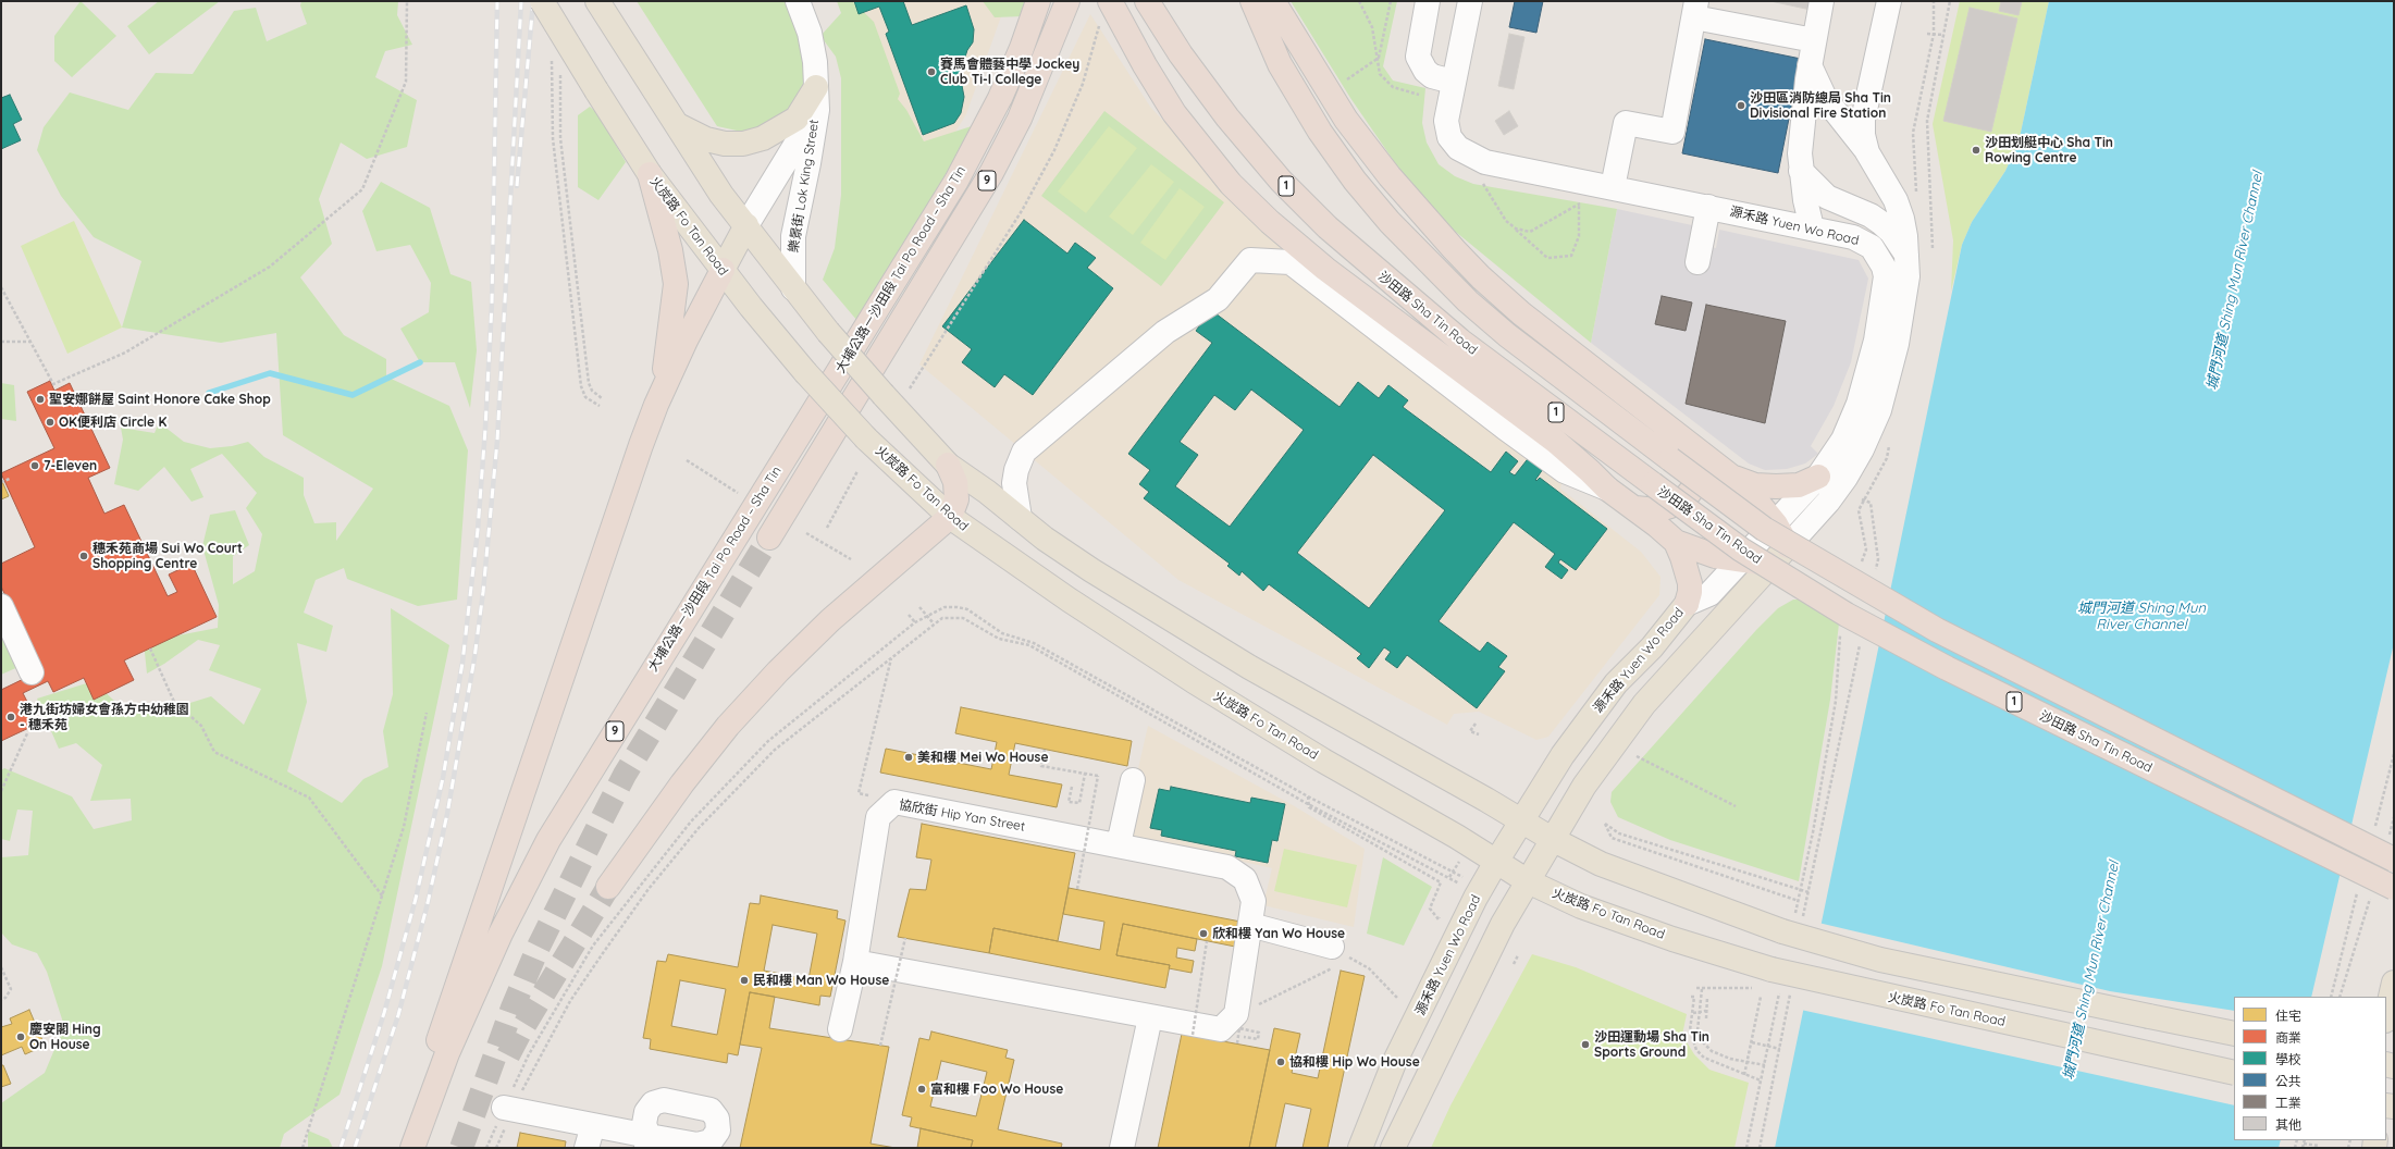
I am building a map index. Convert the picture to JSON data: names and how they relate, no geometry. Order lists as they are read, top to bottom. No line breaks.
{"streets":{"highway":["9","1","大埔公路－沙田段 Tai Po Road – Sha Tin","沙田路 Sha Tin Road"],"main road":["火炭路 Fo Tan Road","源禾路 Yuen Wo Road"],"street":["樂景街 Lok King Street","協欣街 Hip Yan Street"]},"crossings":[["火炭路 Fo Tan Road","源禾路 Yuen Wo Road"]],"water":["城門河道 Shing Mun River Channel"],"places":["賽馬會體藝中學 Jockey Club Ti-I College","沙田區消防總局 Sha Tin Divisional Fire Station","沙田划艇中心 Sha Tin Rowing Centre","聖安娜餅屋 Saint Honore Cake Shop","OK便利店 Circle K","7-Eleven","穗禾苑商場 Sui Wo Court Shopping Centre","港九街坊婦女會孫方中幼稚園 - 穗禾苑","美和樓 Mei Wo House","欣和樓 Yan Wo House","民和樓 Man Wo House","慶安閣 Hing On House","沙田運動場 Sha Tin Sports Ground","協和樓 Hip Wo House","富和樓 Foo Wo House"],"legend":["住宅","商業","學校","公共","工業","其他"]}
